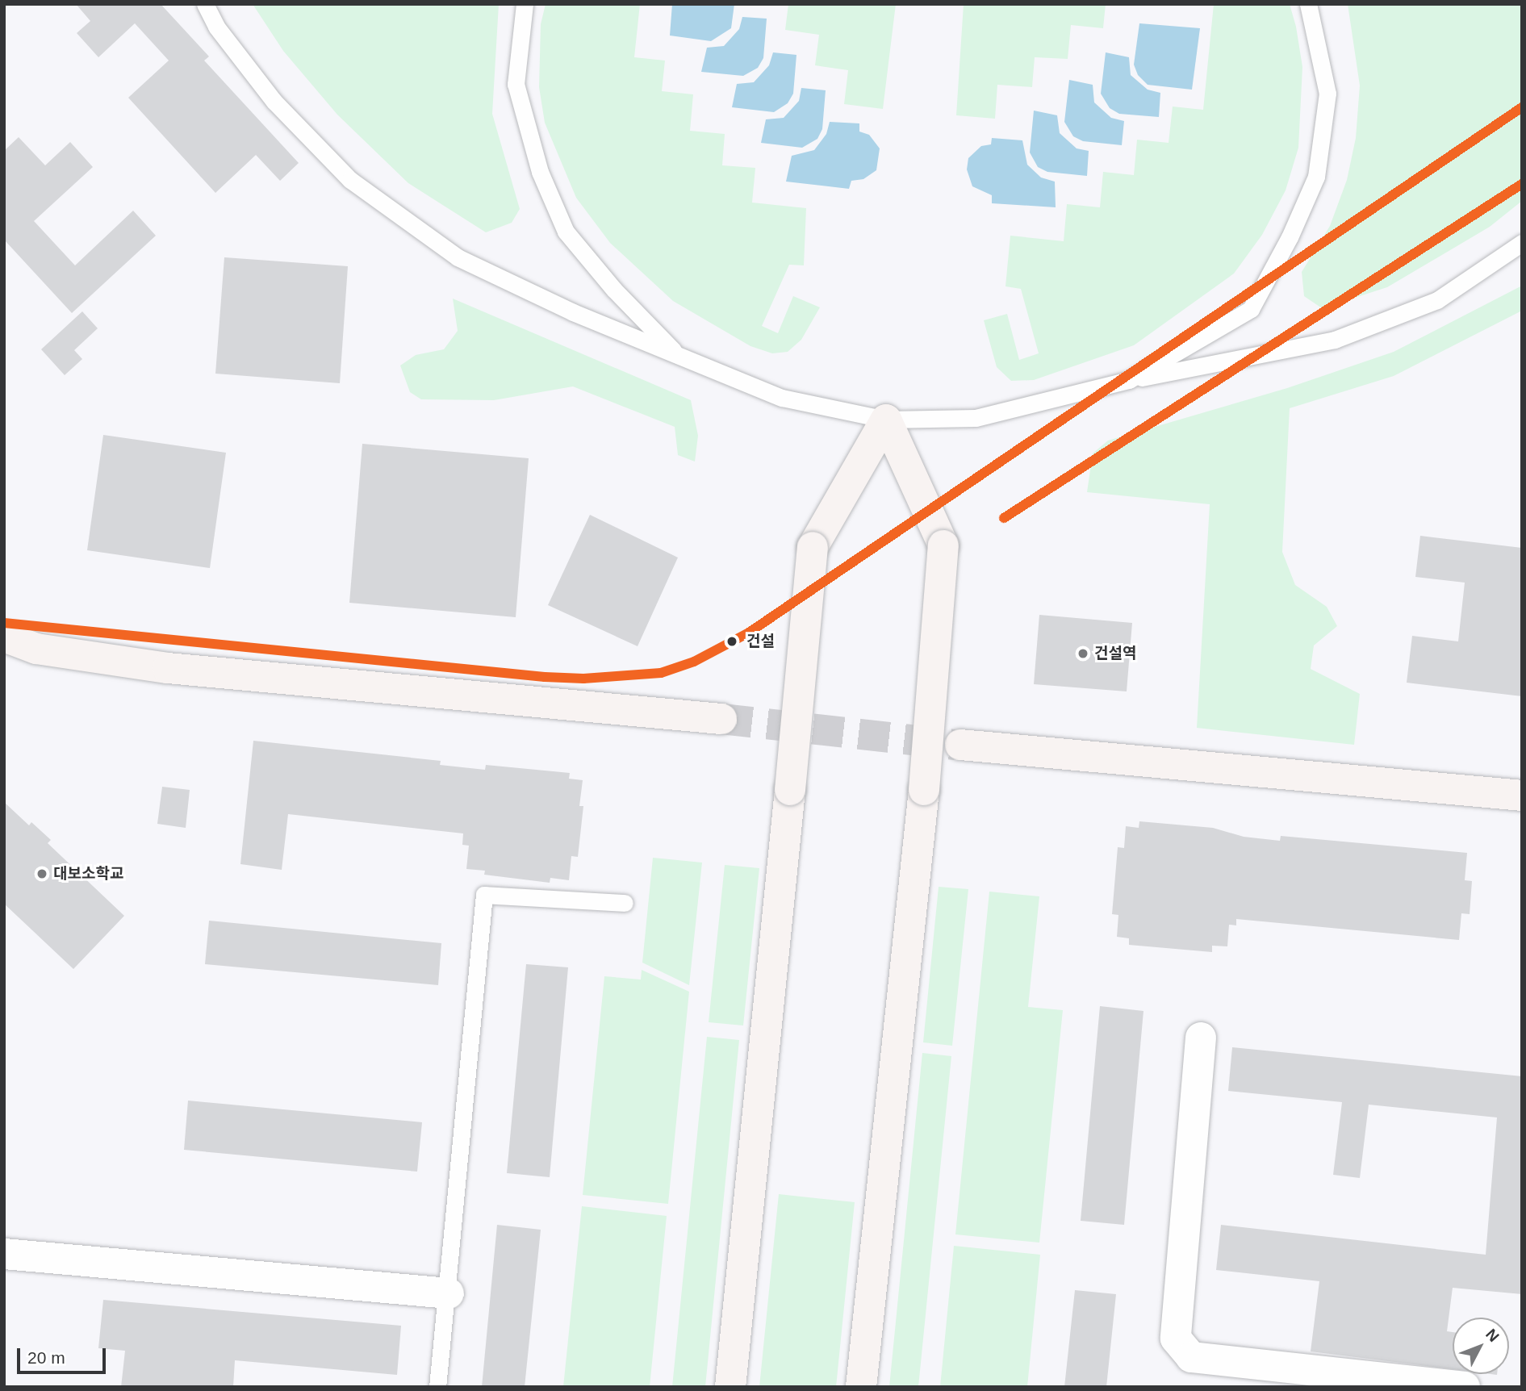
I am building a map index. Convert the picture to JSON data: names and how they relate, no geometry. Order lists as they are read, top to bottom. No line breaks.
{"places":["건설","건설역","대보소학교"],"scale_bar":"20 m","north":"top right"}
